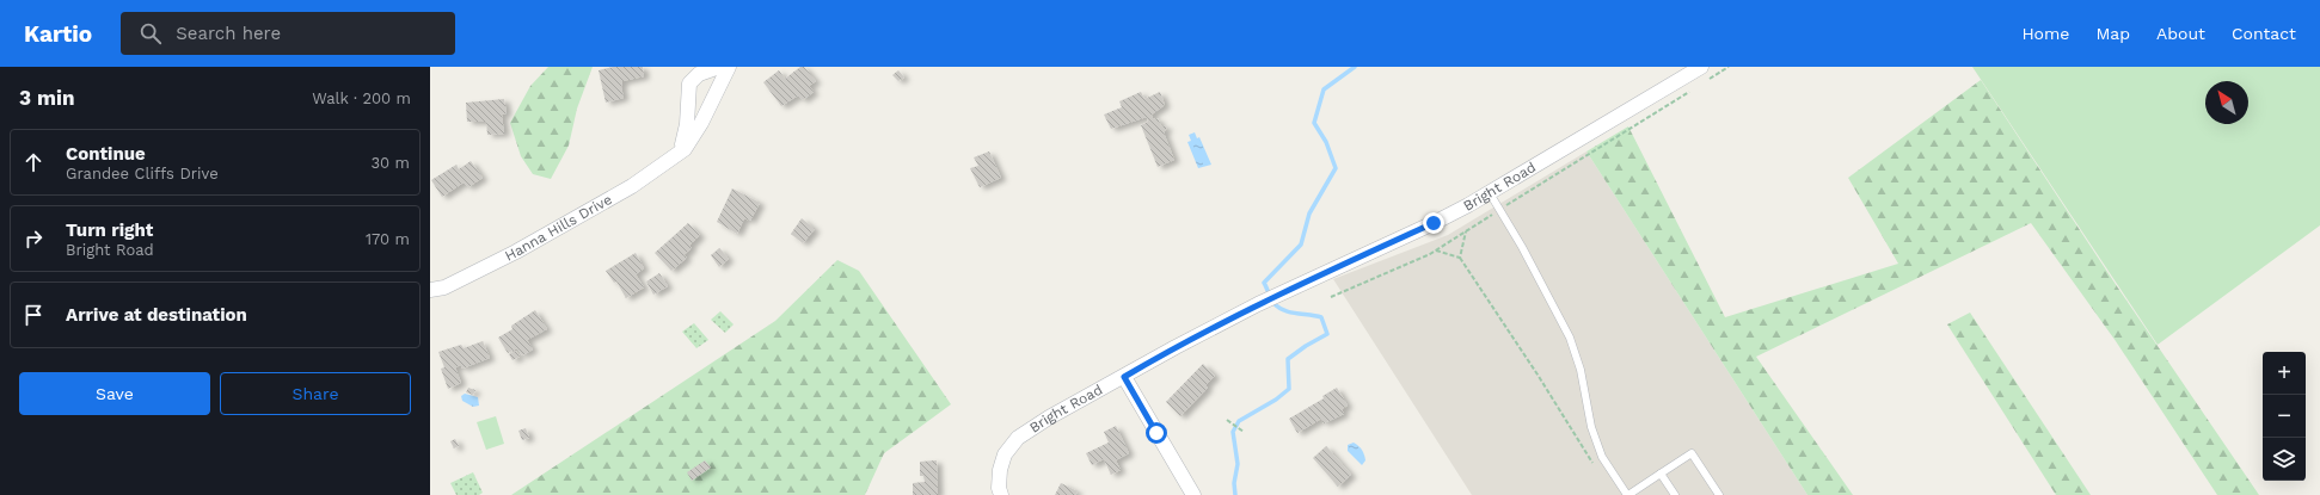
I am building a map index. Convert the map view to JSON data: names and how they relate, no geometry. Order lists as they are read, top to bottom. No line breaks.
{"streets":{"street":["Bright Road","Hanna Hills Drive"]},"north":"top left","page":{"header":"Kartio","search":"Search here","nav":["Home","Map","About","Contact"],"heading":["3 min","Walk · 200 m"],"list":[["Continue","Grandee Cliffs Drive","30 m"],["Turn right","Bright Road","170 m"],"Arrive at destination"],"map_buttons":["+","−"],"buttons":["Save","Share"]}}
